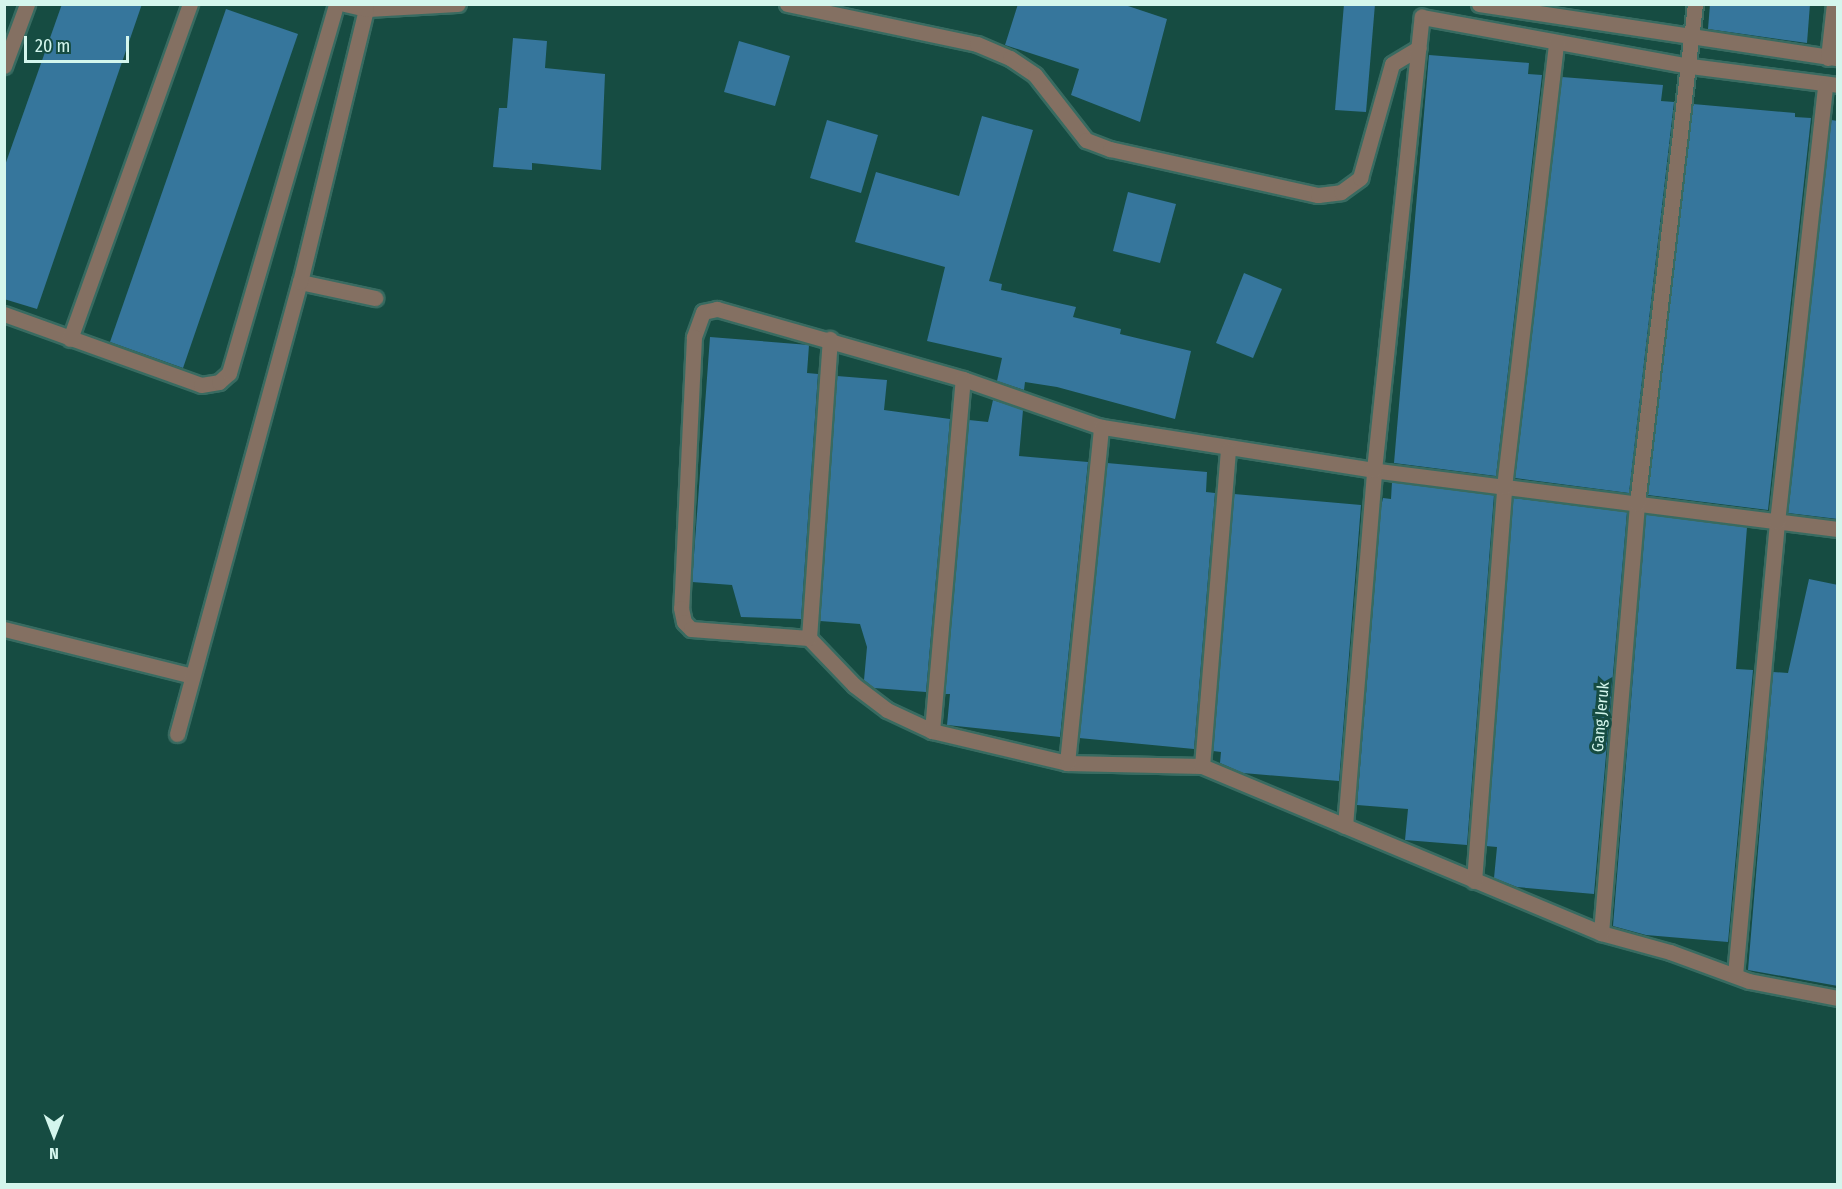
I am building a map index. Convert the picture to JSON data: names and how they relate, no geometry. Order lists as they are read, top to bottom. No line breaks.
{"streets":{"street":["Gang Jeruk"]},"scale_bar":"20 m","north":"bottom"}
